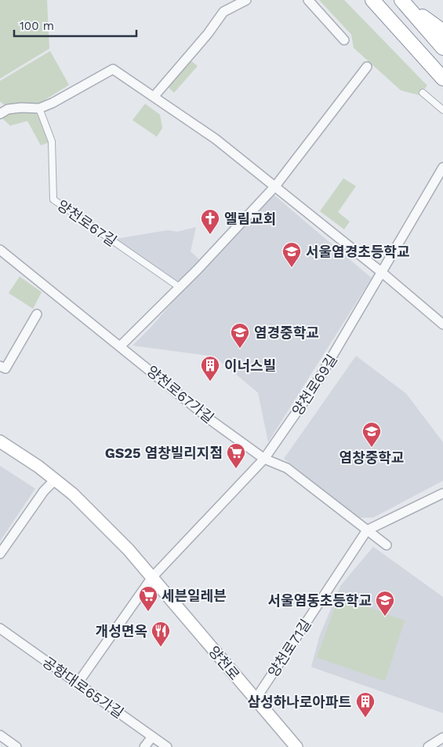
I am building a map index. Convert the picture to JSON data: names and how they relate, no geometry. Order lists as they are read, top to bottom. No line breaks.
{"streets":{"main road":["양천로"],"street":["양천로67길","양천로69길","양천로67가길","양천로71길","공항대로65가길"]},"crossings":[["양천로69길","양천로67가길"],["양천로69길","양천로"],["양천로67가길","양천로71길"],["양천로71길","양천로"]],"places":{"church":["엘림교회"],"school or university":["서울염경초등학교","염경중학교","염창중학교","서울염동초등학교"],"building":["이너스빌","삼성하나로아파트"],"supermarket":["GS25 염창빌리지점","세븐일레븐"],"restaurant":["개성면옥"]},"scale_bar":"100 m"}
